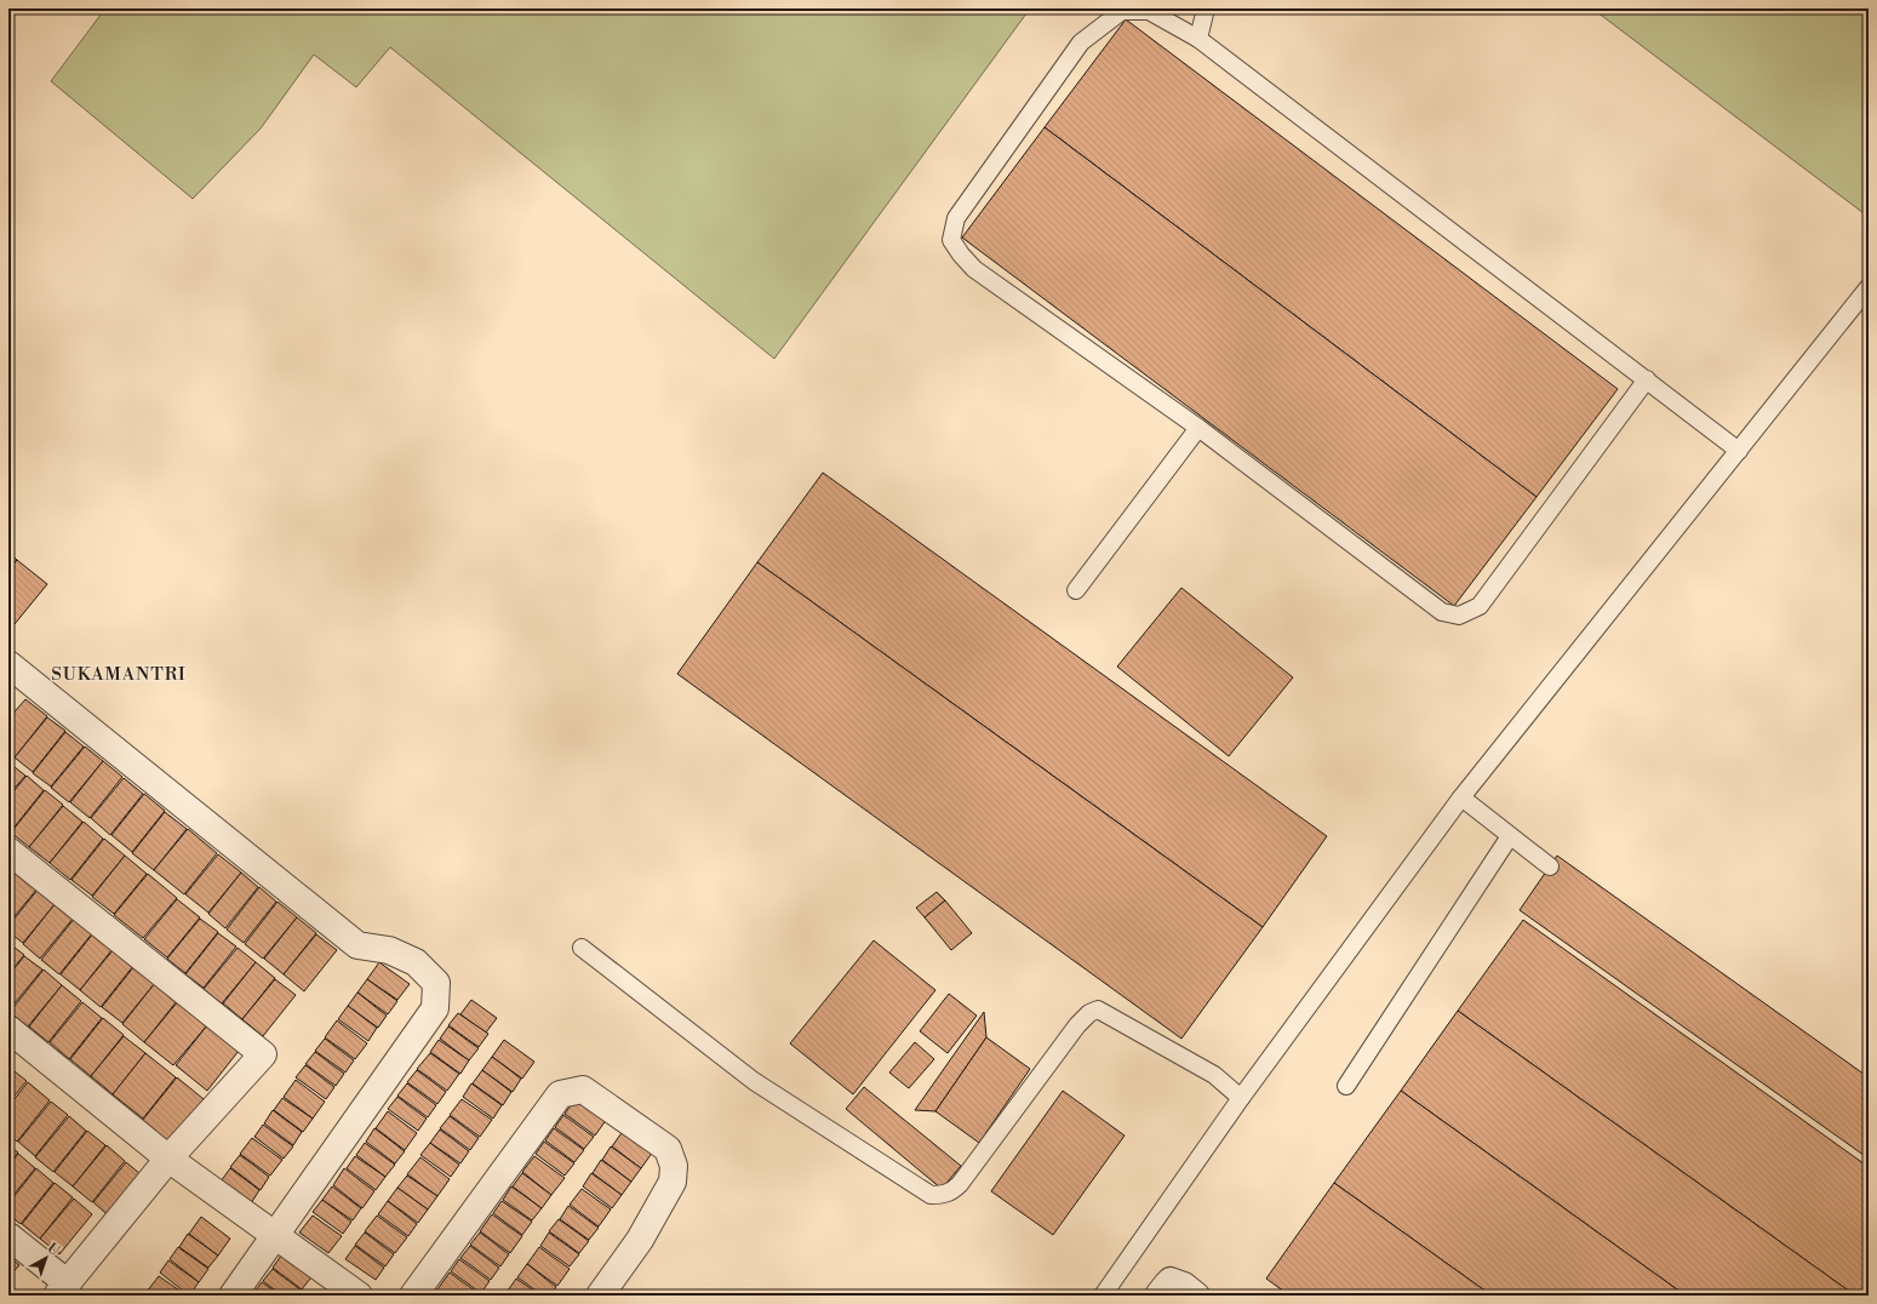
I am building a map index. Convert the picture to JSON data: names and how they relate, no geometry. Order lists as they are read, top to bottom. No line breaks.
{"districts":["SUKAMANTRI"],"north":"top right"}
